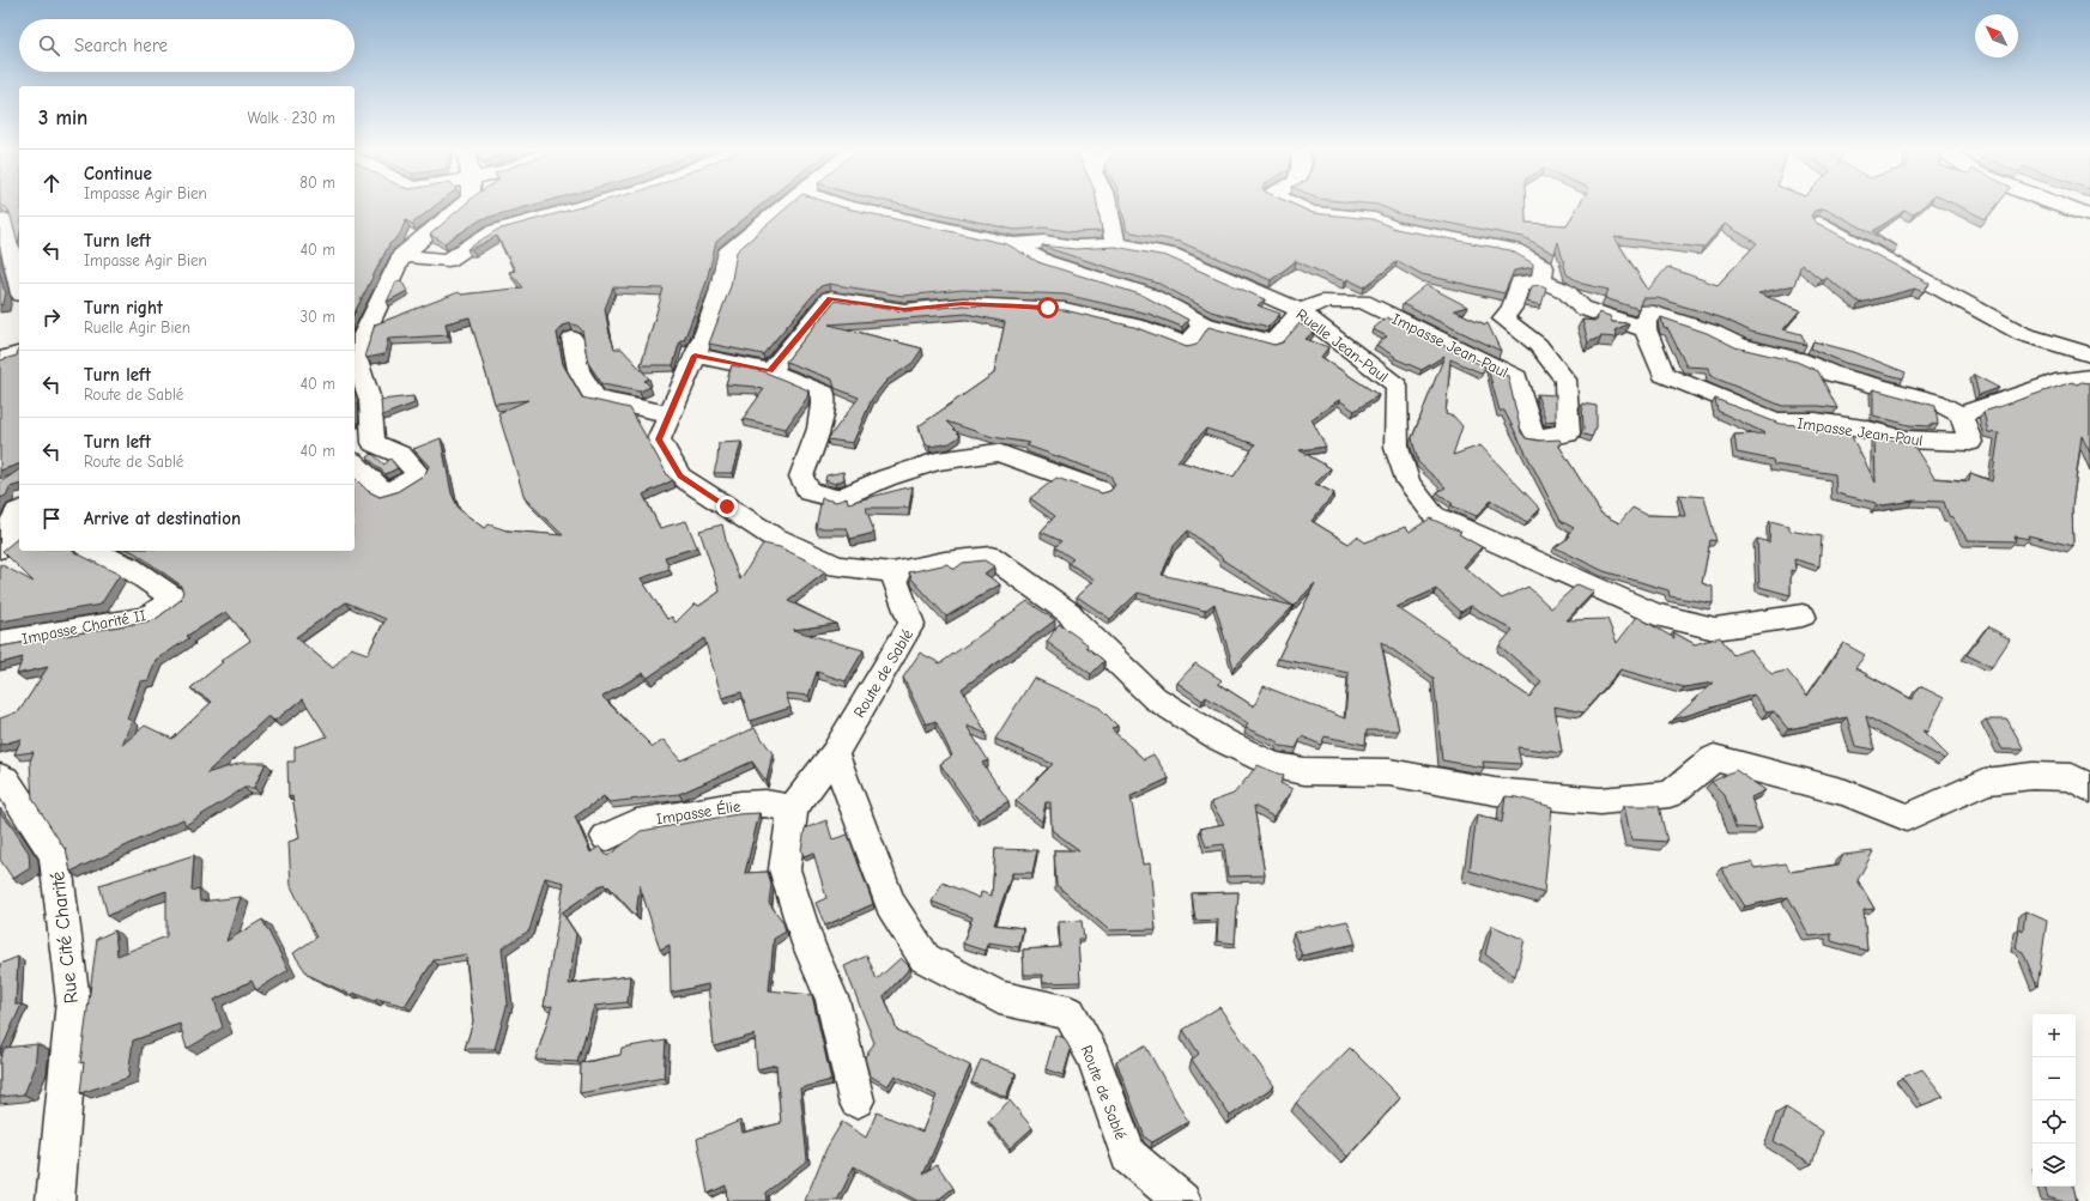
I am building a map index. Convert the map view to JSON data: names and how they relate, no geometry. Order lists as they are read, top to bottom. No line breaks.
{"streets":{"street":["Ruelle Jean-Paul","Impasse Jean-Paul","Impasse Charité II","Route de Sablé","Impasse Élie","Rue Cité Charité"]},"crossings":[["Ruelle Jean-Paul","Impasse Jean-Paul"]],"north":"top left","page":{"search":"Search here","heading":["3 min","Walk · 230 m"],"list":[["Continue","Impasse Agir Bien","80 m"],["Turn left","Impasse Agir Bien","40 m"],["Turn right","Ruelle Agir Bien","30 m"],["Turn left","Route de Sablé","40 m"],["Turn left","Route de Sablé","40 m"],"Arrive at destination"],"map_buttons":["+","−"]}}
